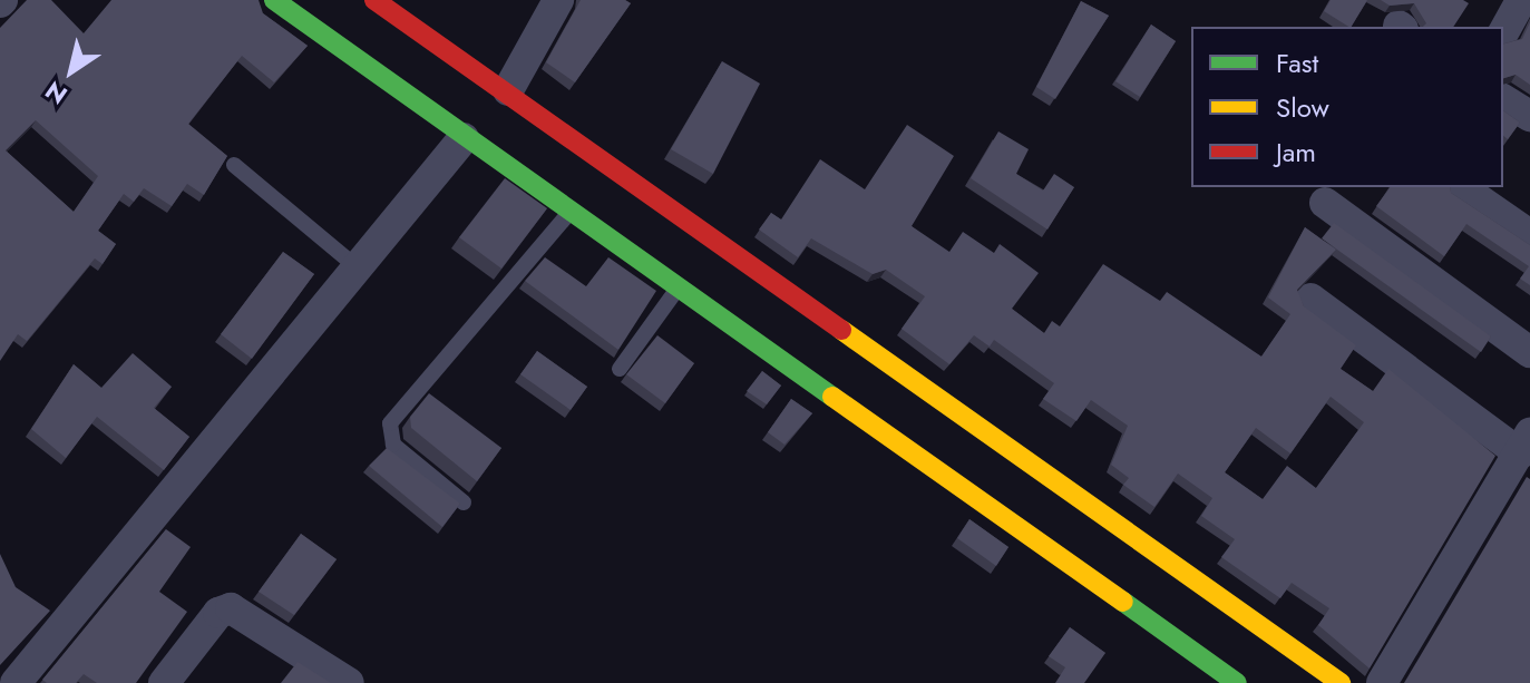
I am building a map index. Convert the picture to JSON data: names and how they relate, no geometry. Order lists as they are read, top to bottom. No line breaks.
{"legend":["Fast","Slow","Jam"],"north":"bottom left"}
